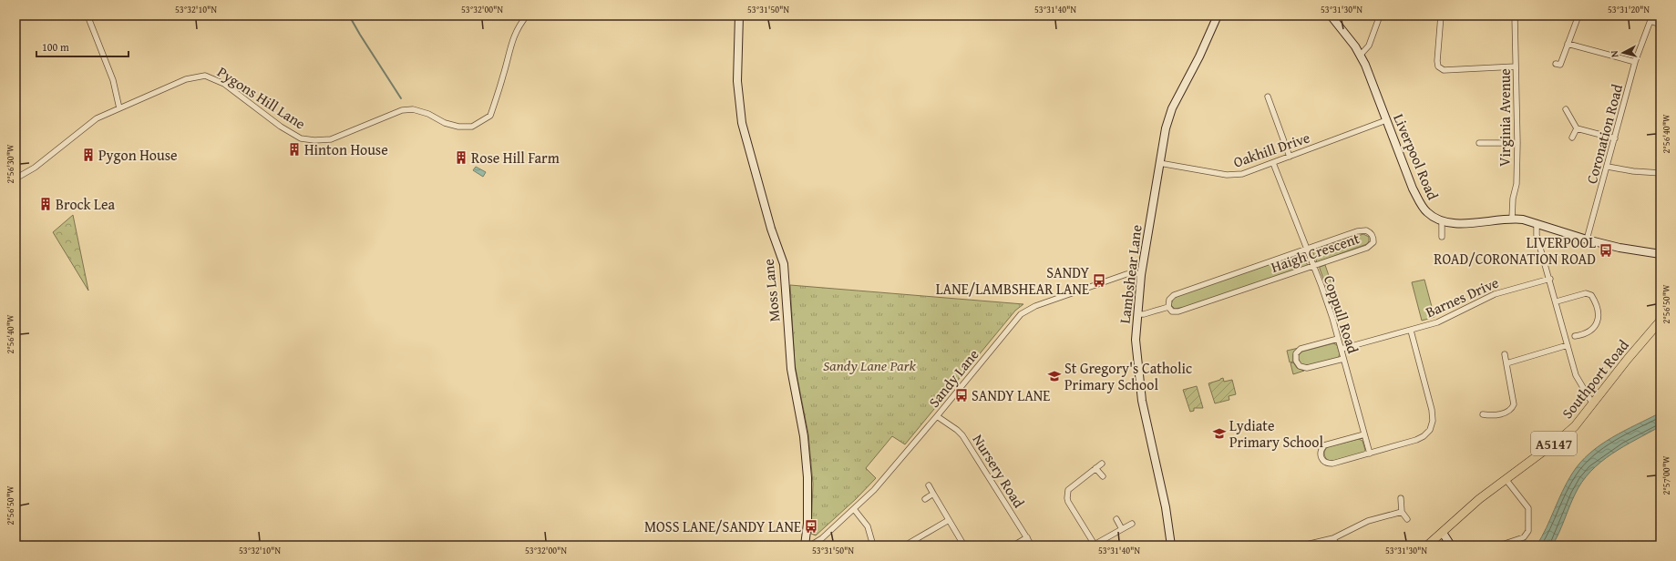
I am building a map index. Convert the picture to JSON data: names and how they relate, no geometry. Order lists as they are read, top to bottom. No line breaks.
{"streets":{"main road":["Southport Road","A5147"],"street":["Pygons Hill Lane","Virginia Avenue","Coronation Road","Oakhill Drive","Liverpool Road","Haigh Crescent","Lambshear Lane","Moss Lane","Barnes Drive","Coppull Road","Sandy Lane","Nursery Road"]},"crossings":[["Virginia Avenue","Liverpool Road"],["Coronation Road","Liverpool Road"],["Oakhill Drive","Liverpool Road"],["Oakhill Drive","Lambshear Lane"],["Oakhill Drive","Coppull Road"],["Haigh Crescent","Lambshear Lane"],["Haigh Crescent","Coppull Road"],["Lambshear Lane","Sandy Lane"],["Barnes Drive","Coppull Road"],["Sandy Lane","Nursery Road"]],"parks":["Sandy Lane Park"],"places":{"building":["Hinton House","Pygon House","Rose Hill Farm","Brock Lea"],"bus stop":["LIVERPOOL ROAD/CORONATION ROAD","SANDY LANE/LAMBSHEAR LANE","SANDY LANE","MOSS LANE/SANDY LANE"],"school or university":["St Gregory's Catholic Primary School","Lydiate Primary School"]},"scale_bar":"100 m","north":"left","coordinates":["53°32'10\"N","53°32'00\"N","53°31'50\"N","53°31'40\"N","53°31'30\"N","53°31'20\"N","2°56'40\"W","2°56'30\"W","2°56'50\"W","2°57'00\"W"]}
